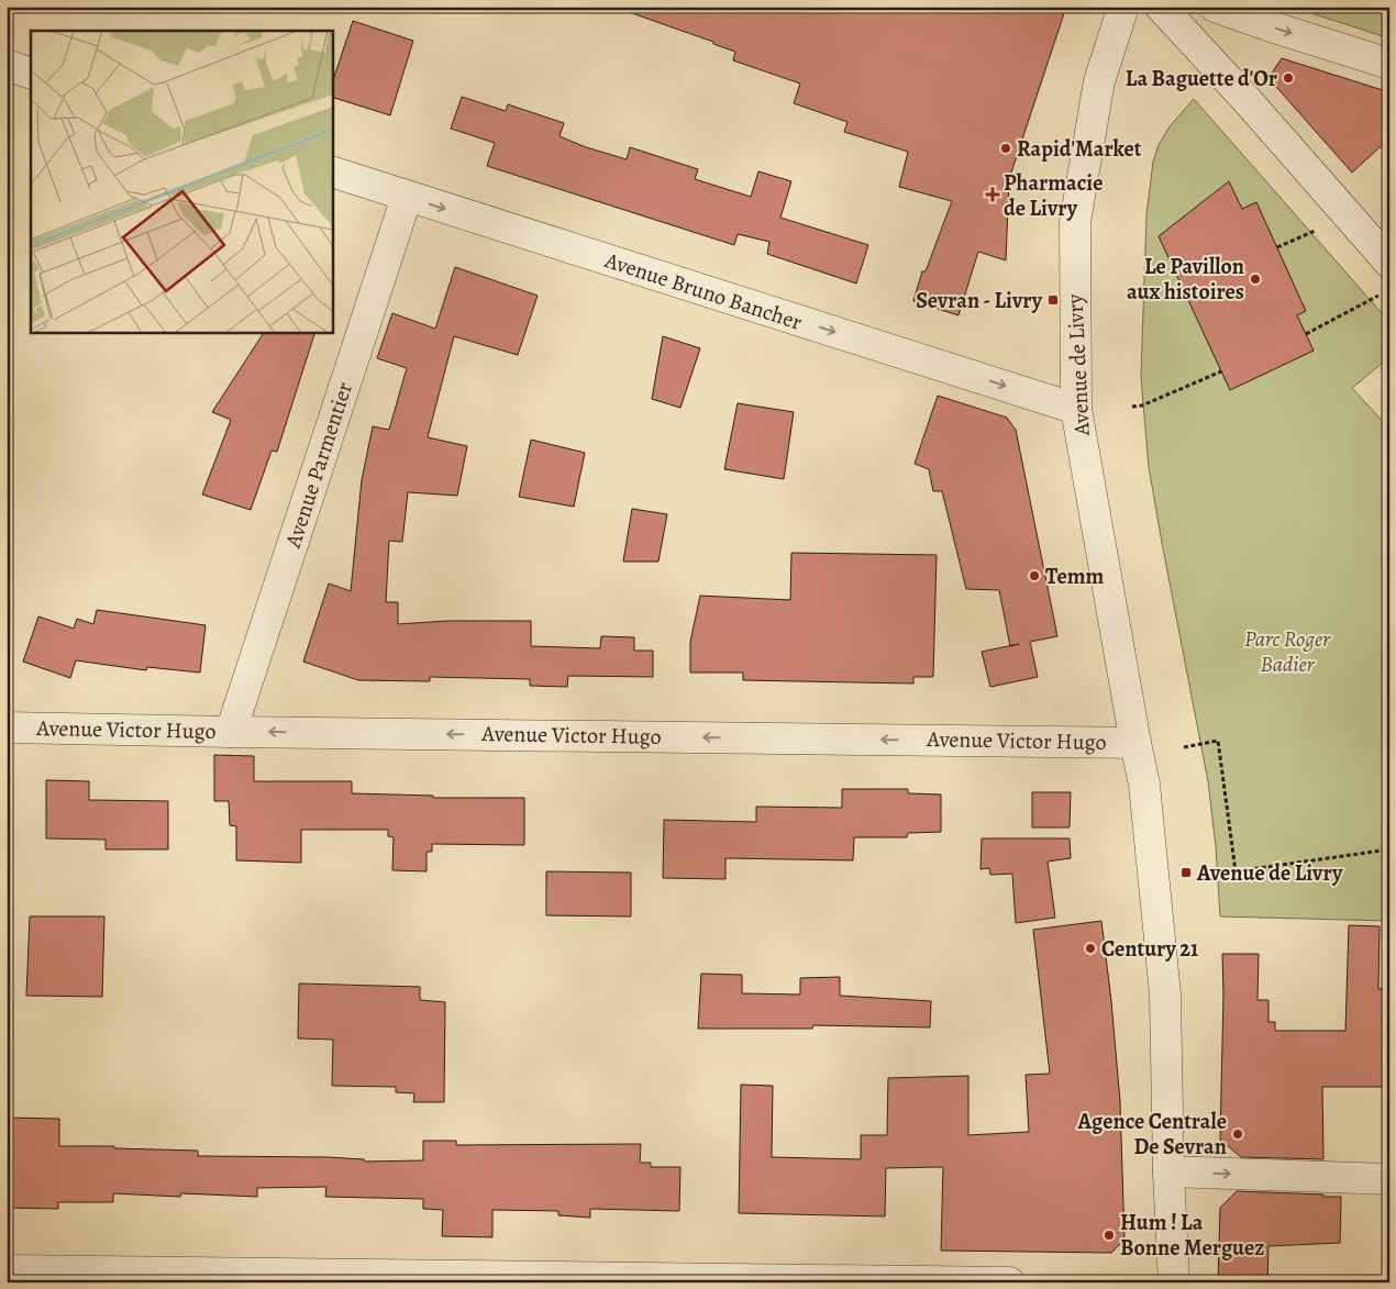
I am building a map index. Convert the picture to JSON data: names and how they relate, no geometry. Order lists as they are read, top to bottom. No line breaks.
{"streets":{"street":["Avenue Bruno Bancher","Avenue de Livry","Avenue Parmentier","Avenue Victor Hugo"]},"crossings":[["Avenue Bruno Bancher","Avenue de Livry"],["Avenue Bruno Bancher","Avenue Parmentier"],["Avenue de Livry","Avenue Victor Hugo"],["Avenue Parmentier","Avenue Victor Hugo"]],"one_way":["Avenue Bruno Bancher","Avenue Victor Hugo"],"parks":["Parc Roger Badier"],"places":{"other":["La Baguette d'Or","Rapid'Market","Le Pavillon aux histoires","Temm","Century 21","Agence Centrale De Sevran","Hum ! La Bonne Merguez"],"health":["Pharmacie de Livry"],"transit":["Sevran - Livry","Avenue de Livry"]}}
